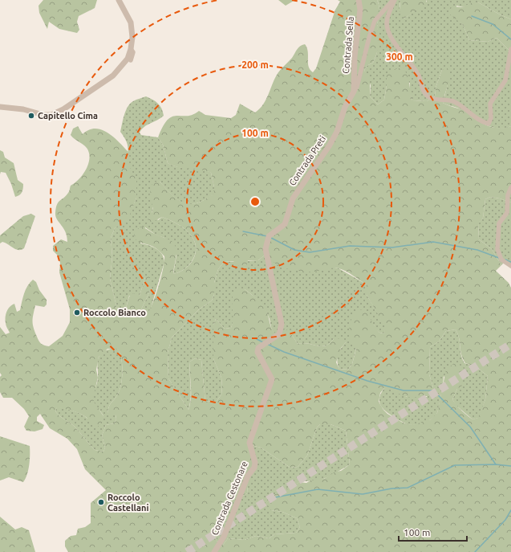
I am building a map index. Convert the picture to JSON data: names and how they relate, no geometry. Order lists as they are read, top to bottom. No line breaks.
{"streets":{"street":["Contrada Sella","Contrada Preti","Contrada Cestonare"]},"crossings":[["Contrada Sella","Contrada Preti"],["Contrada Preti","Contrada Cestonare"]],"places":["Capitello Cima","Roccolo Bianco","Roccolo Castellani"],"scale_bar":"100 m","rings":["300 m","200 m","100 m"]}
